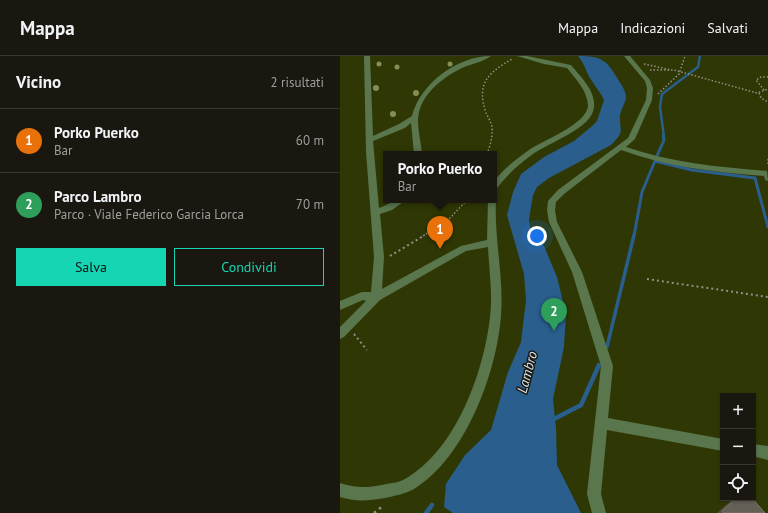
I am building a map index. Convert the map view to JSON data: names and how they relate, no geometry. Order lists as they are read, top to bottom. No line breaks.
{"water":["Lambro"],"page":{"header":"Mappa","nav":["Mappa","Indicazioni","Salvati"],"heading":["Vicino","2 risultati"],"list":[{"mark":"1","name":"Porko Puerko","note":"Bar","value":"60 m"},{"mark":"2","name":"Parco Lambro","note":"Parco · Viale Federico Garcia Lorca","value":"70 m"}],"popup":["Porko Puerko","Bar"],"pins":["1","2"],"buttons":["Salva","Condividi"],"map_buttons":["+","−"]}}
